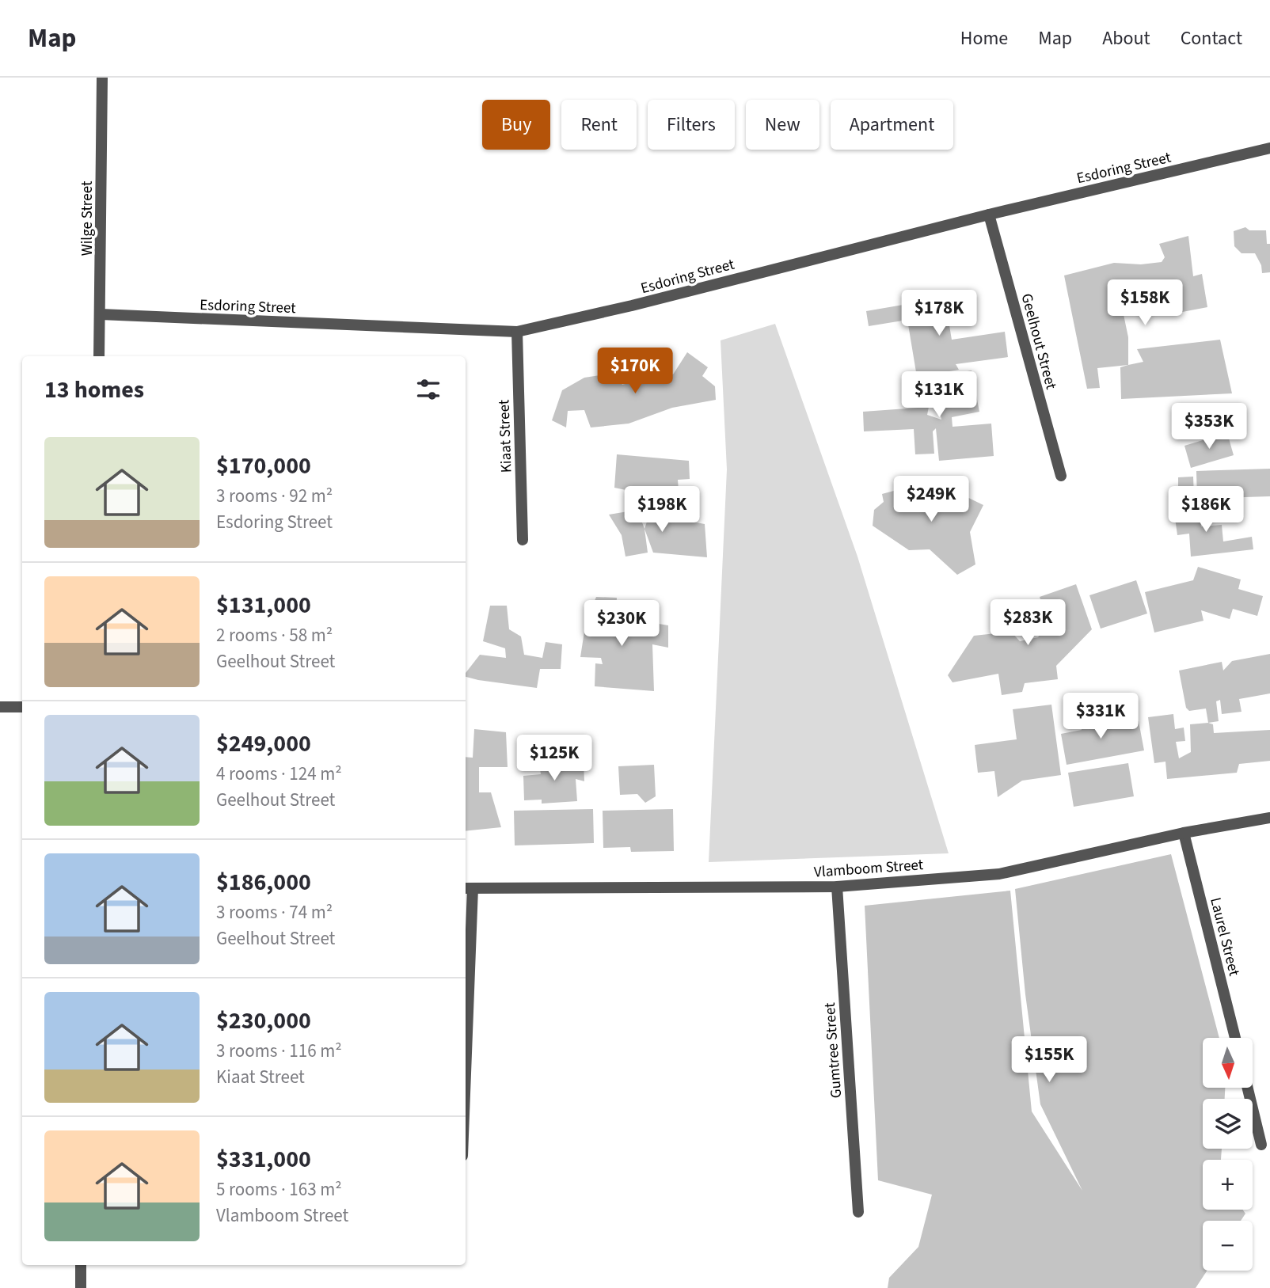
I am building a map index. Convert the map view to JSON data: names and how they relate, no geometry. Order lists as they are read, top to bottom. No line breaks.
{"streets":{"street":["Esdoring Street","Wilge Street","Geelhout Street","Kiaat Street","Vlamboom Street","Laurel Street","Gumtree Street"]},"crossings":[["Esdoring Street","Wilge Street"],["Esdoring Street","Geelhout Street"],["Esdoring Street","Kiaat Street"],["Vlamboom Street","Laurel Street"],["Vlamboom Street","Gumtree Street"]],"north":"bottom","page":{"header":"Map","nav":["Home","Map","About","Contact"],"chip":["Buy","Rent","Filters","New","Apartment"],"price":["$158K","$178K","$170K","$131K","$353K","$249K","$198K","$186K","$283K","$230K","$331K","$125K","$155K"],"heading":"13 homes","list":[{"name":"$170,000","note":"3 rooms · 92 m² · Esdoring Street"},{"name":"$131,000","note":"2 rooms · 58 m² · Geelhout Street"},{"name":"$249,000","note":"4 rooms · 124 m² · Geelhout Street"},{"name":"$186,000","note":"3 rooms · 74 m² · Geelhout Street"},{"name":"$230,000","note":"3 rooms · 116 m² · Kiaat Street"},{"name":"$331,000","note":"5 rooms · 163 m² · Vlamboom Street"}],"map_buttons":["+","−"]}}
